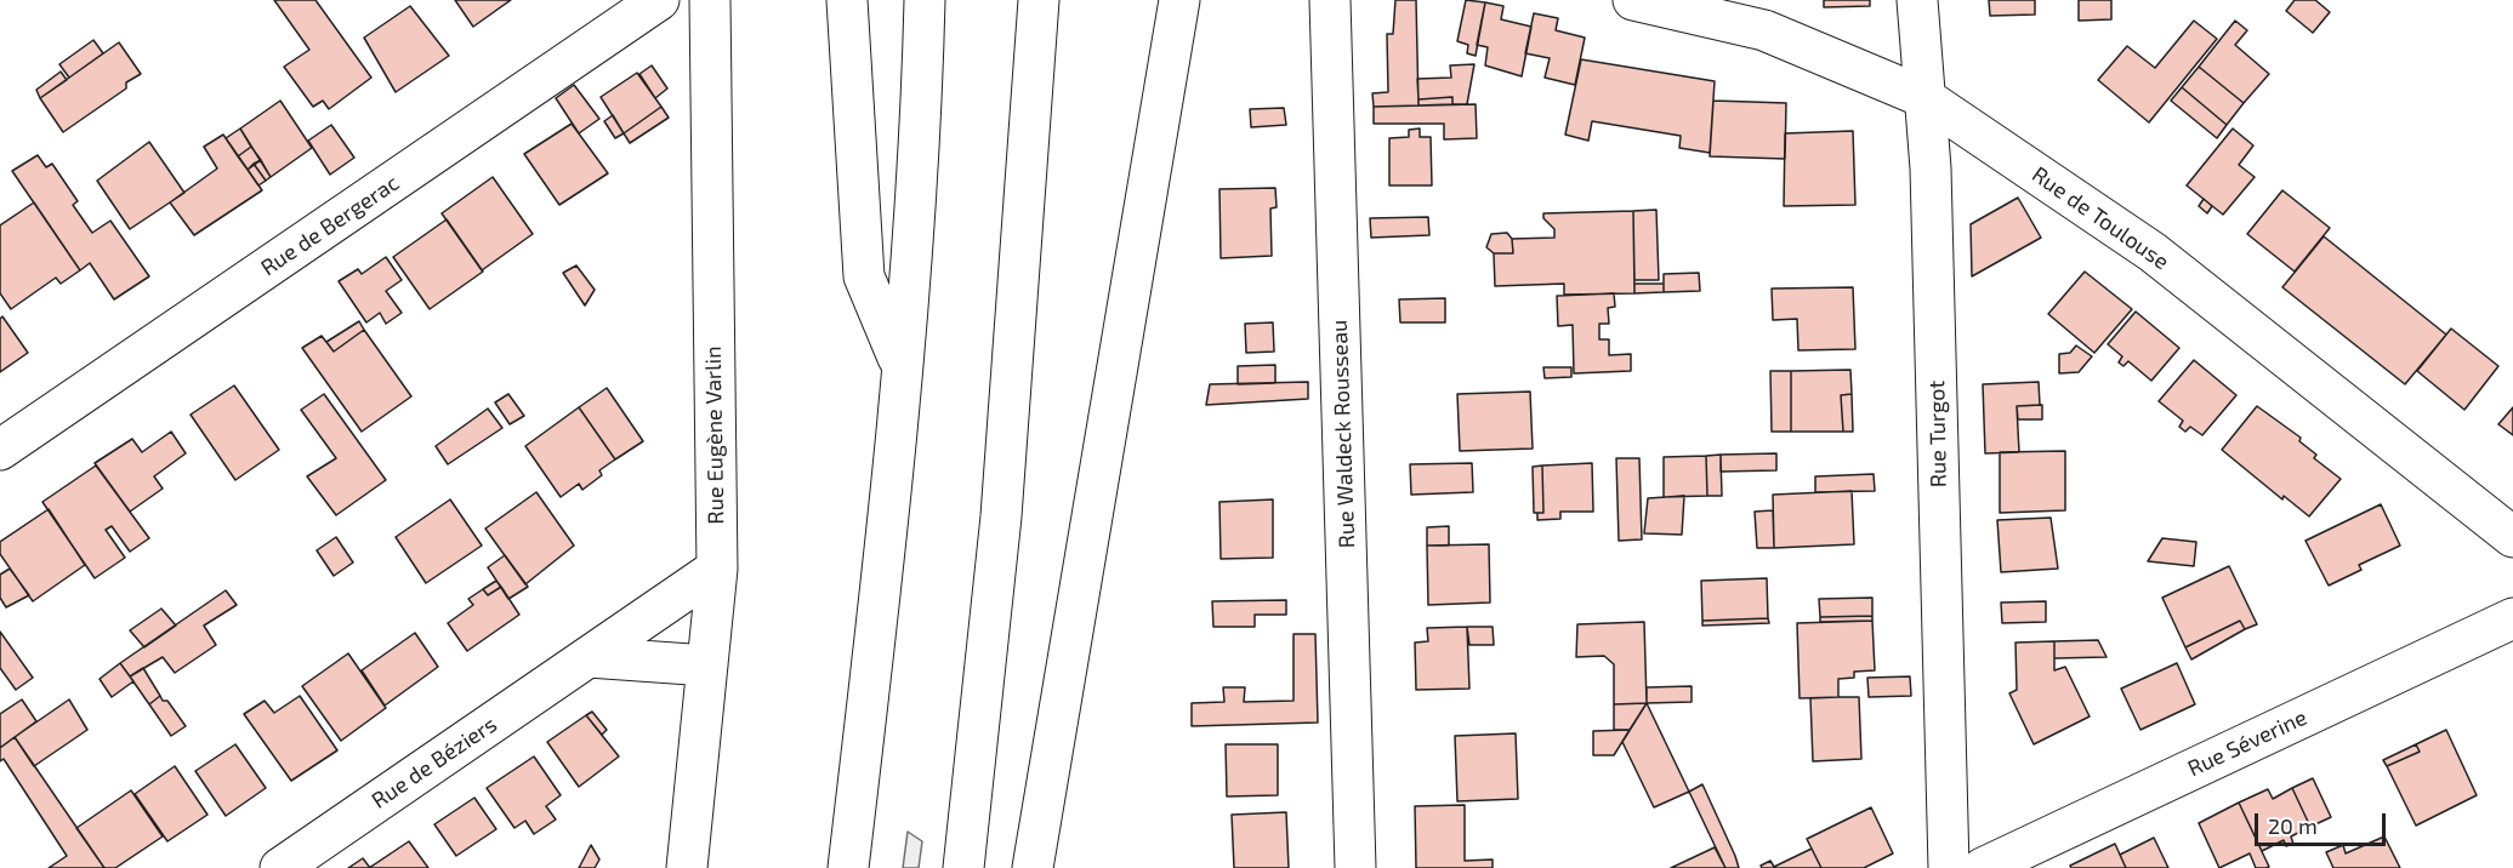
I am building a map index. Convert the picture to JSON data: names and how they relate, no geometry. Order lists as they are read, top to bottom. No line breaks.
{"streets":{"main road":["Rue de Toulouse","Rue de Bergerac","Rue Waldeck Rousseau","Rue Turgot","Rue Eugène Varlin","Rue Séverine","Rue de Béziers"]},"crossings":[["Rue de Toulouse","Rue Turgot"],["Rue Eugène Varlin","Rue de Béziers"]],"scale_bar":"20 m"}
